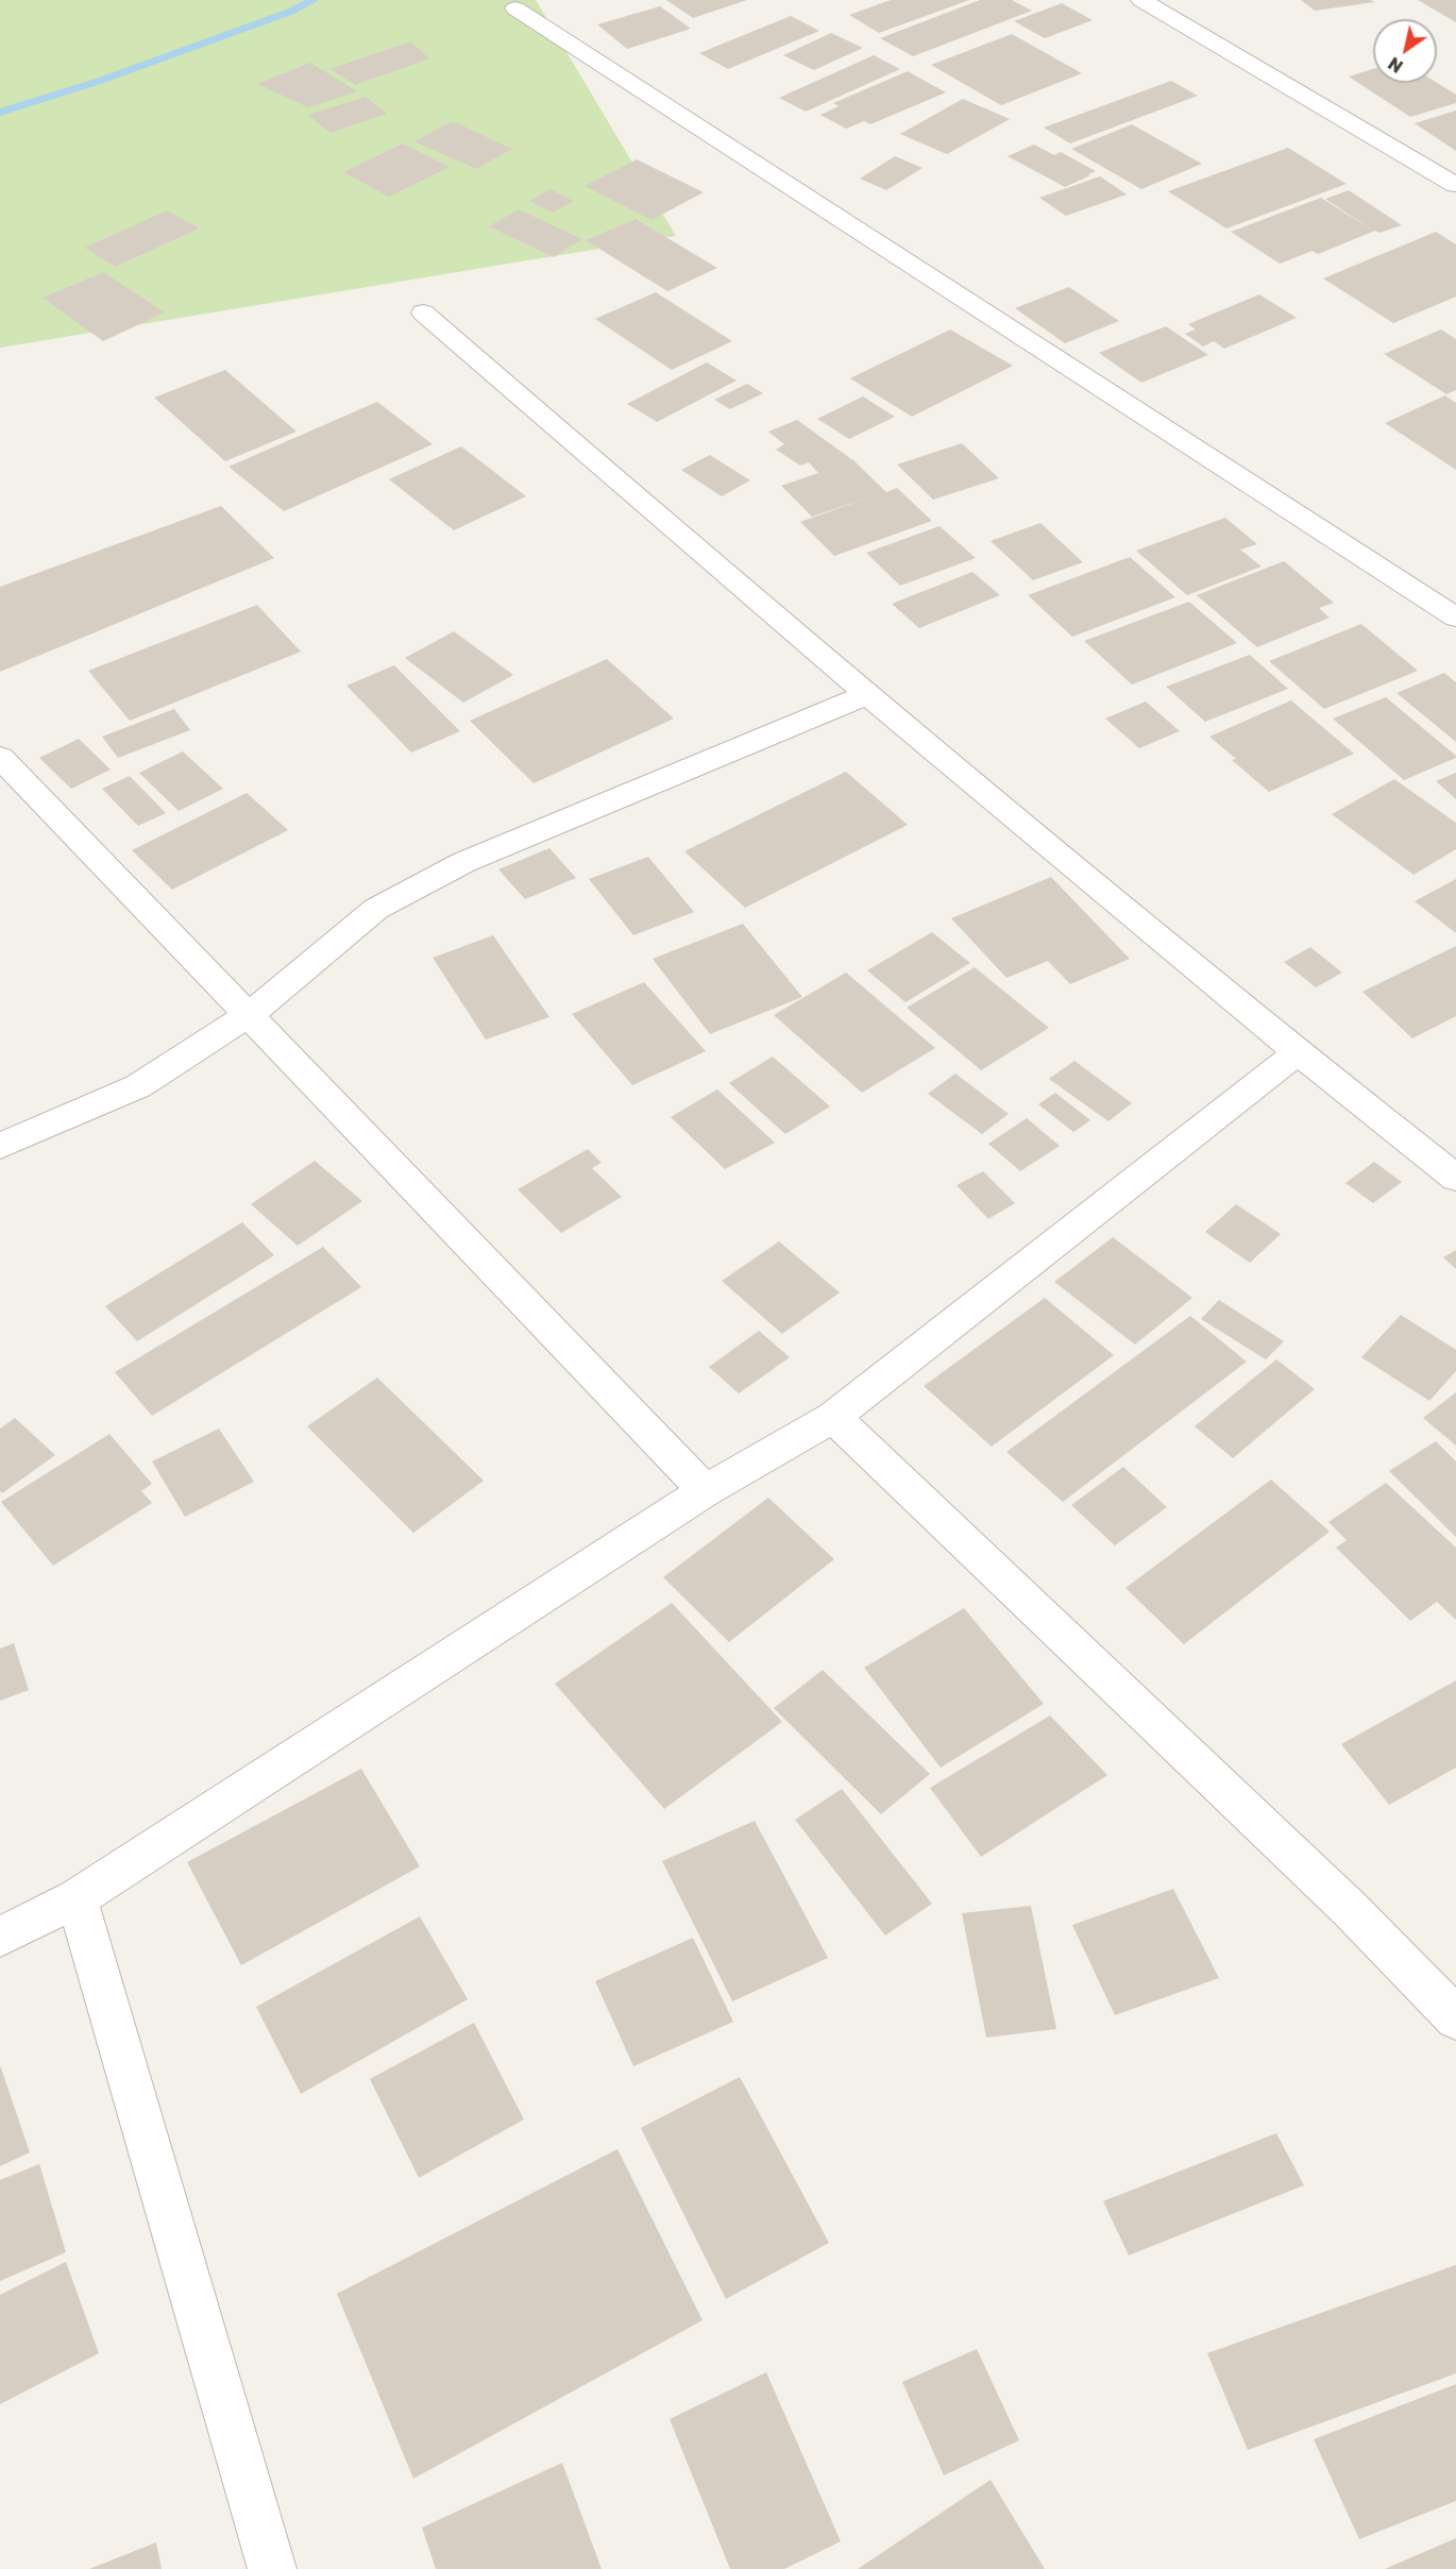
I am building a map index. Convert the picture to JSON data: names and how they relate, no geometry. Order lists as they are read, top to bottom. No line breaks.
{"north":"bottom left"}
